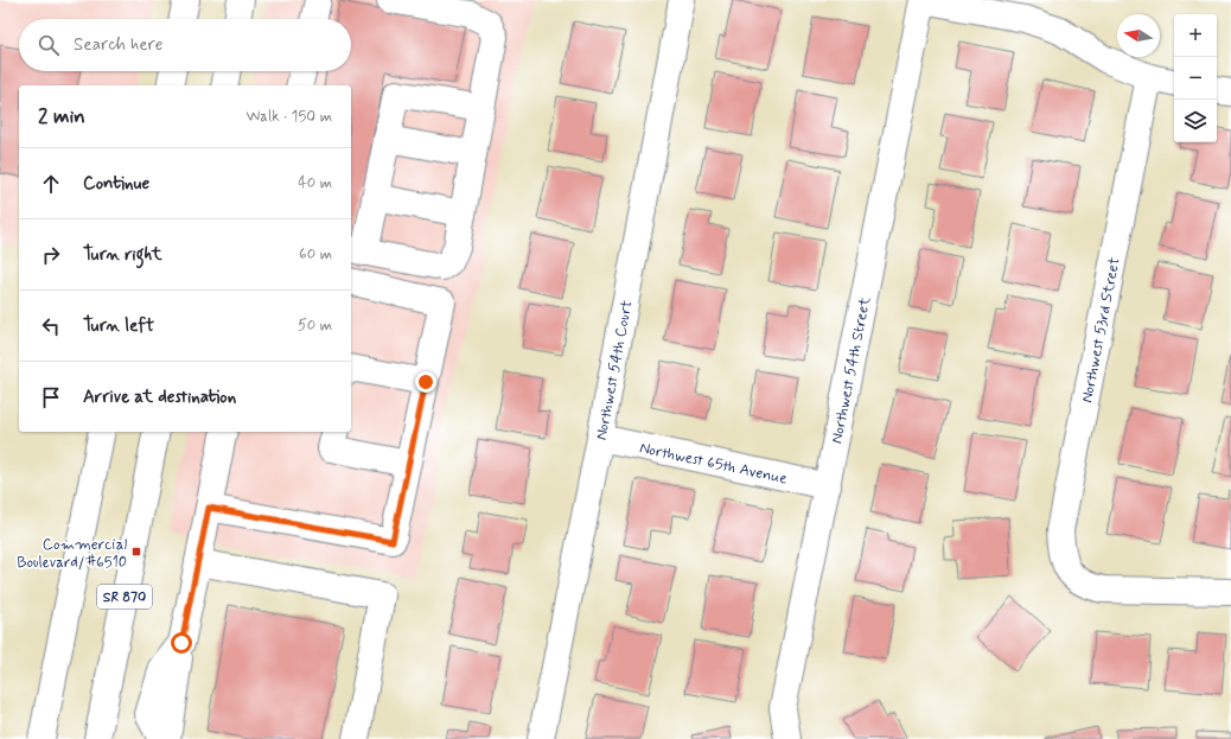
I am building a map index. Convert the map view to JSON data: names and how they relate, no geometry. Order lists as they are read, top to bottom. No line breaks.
{"streets":{"main road":["Northwest 53rd Street","Northwest 54th Court","Northwest 54th Street","Northwest 65th Avenue","SR 870"]},"crossings":[["Northwest 54th Court","Northwest 65th Avenue"],["Northwest 54th Street","Northwest 65th Avenue"]],"places":{"transit":["Commercial Boulevard/#6510"]},"north":"left","page":{"map_buttons":["+","−"],"search":"Search here","heading":["2 min","Walk · 150 m"],"list":[["Continue","40 m"],["Turn right","60 m"],["Turn left","50 m"],"Arrive at destination"]}}
